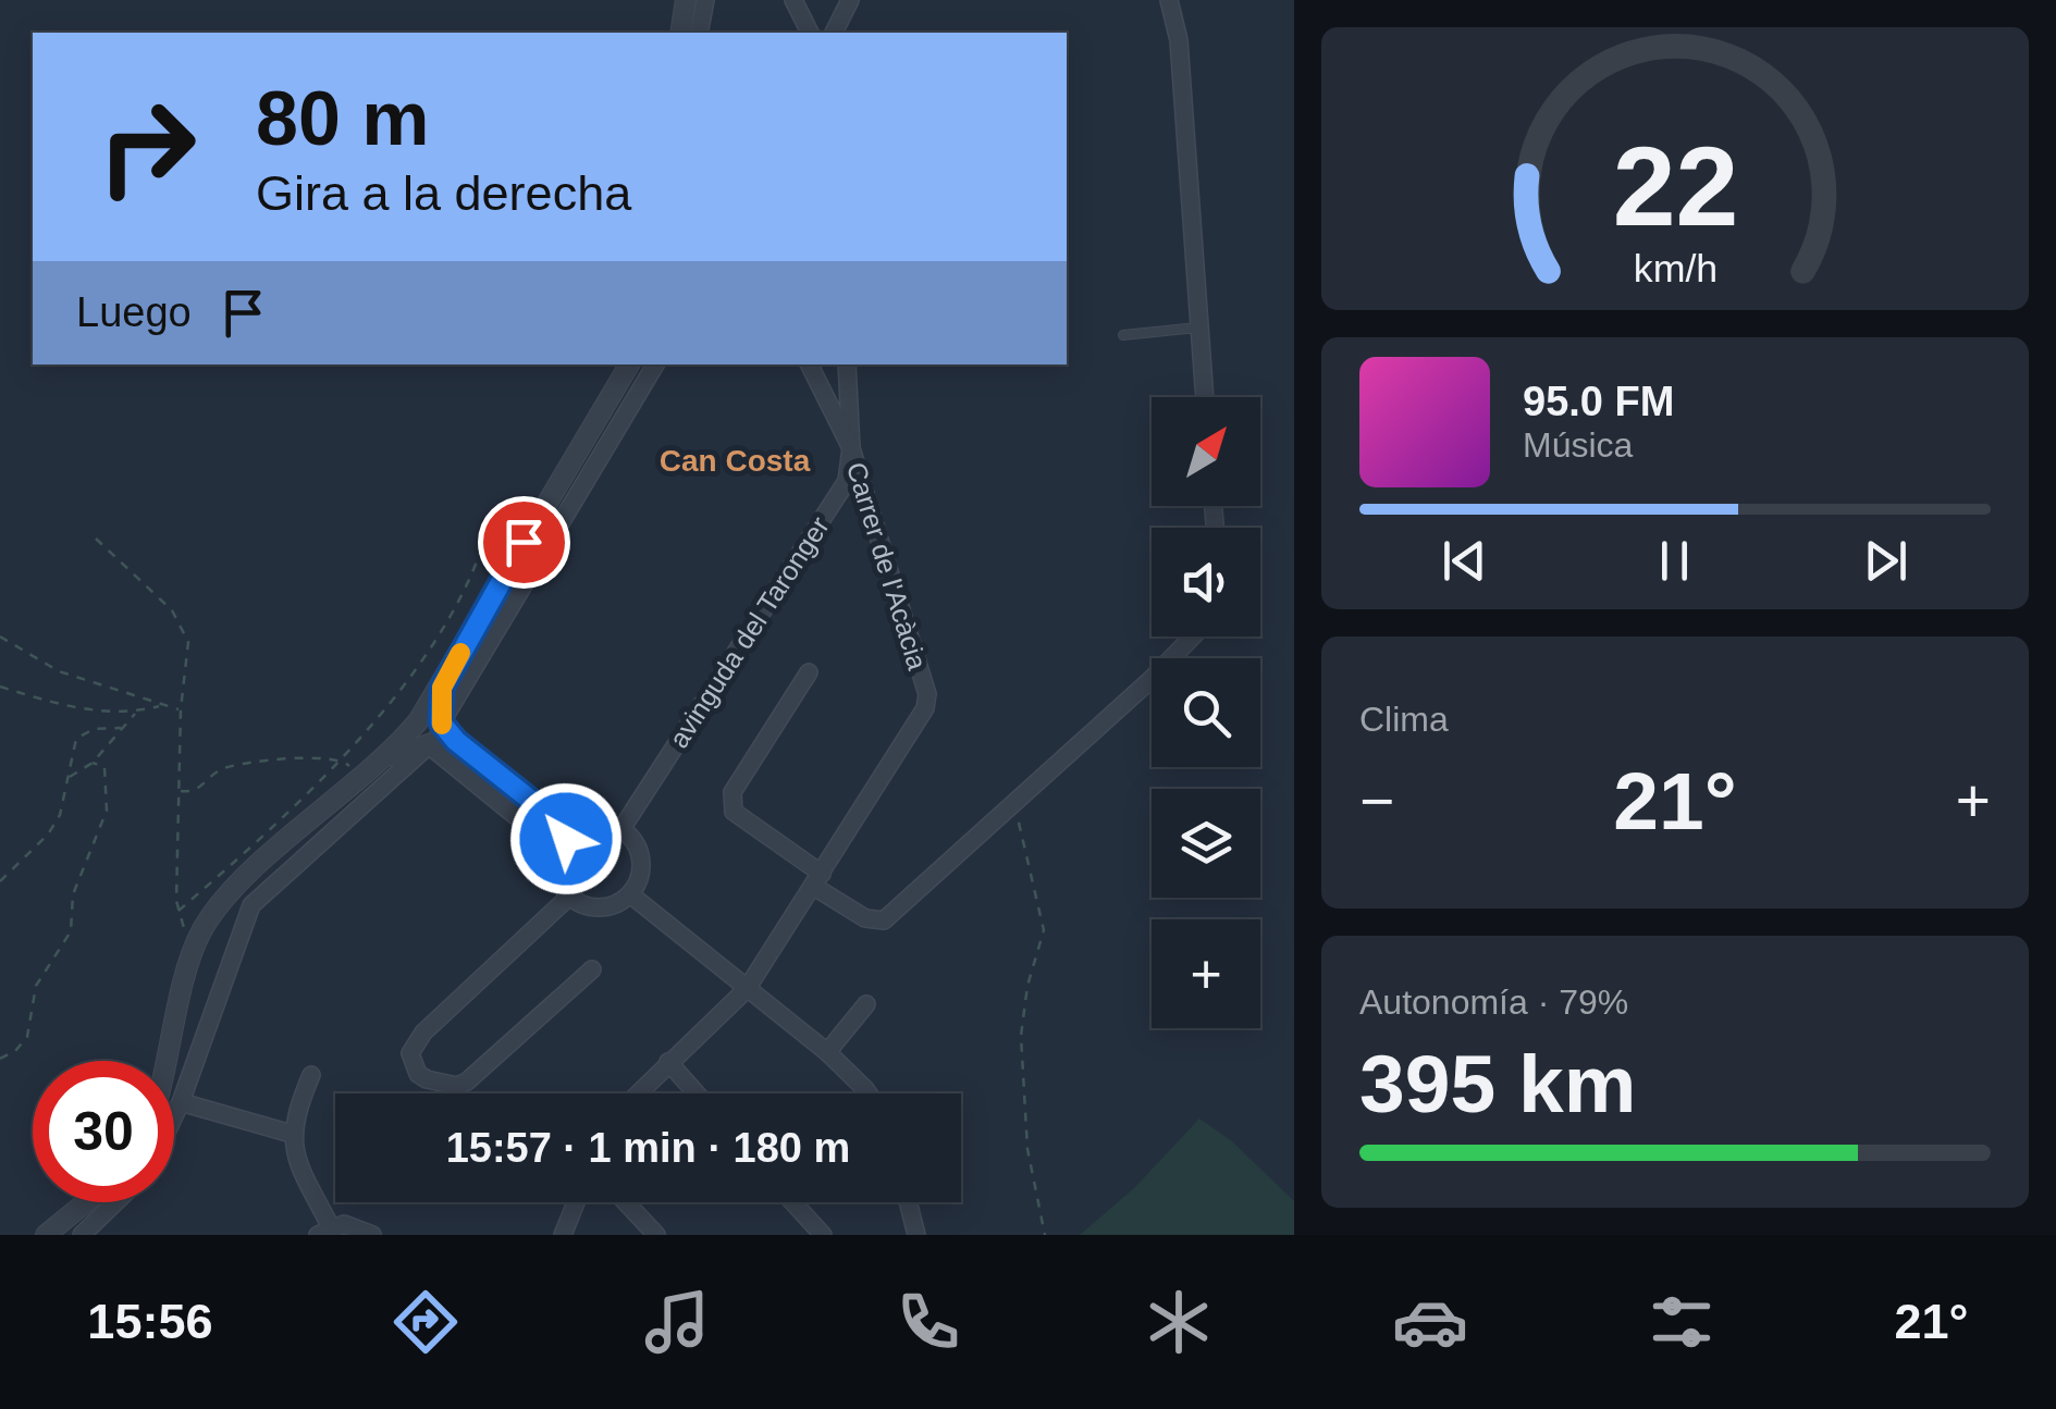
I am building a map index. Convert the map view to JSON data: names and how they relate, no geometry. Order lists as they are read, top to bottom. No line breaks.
{"streets":{"street":["Carrer de l'Acàcia","avinguda del Taronger"]},"crossings":[["Carrer de l'Acàcia","avinguda del Taronger"]],"districts":["Can Costa"],"north":"top right","page":{"turn":["80 m","Gira a la derecha"],"then":"Luego","song":["95.0 FM","Música"],"map_buttons":"+","tile":["Clima",["Autonomía · 79%","395 km"]],"heat":["−","21°","+"],"limit":"30","trip":"15:57 · 1 min · 180 m","tabs":["15:56","21°"],"gauge":["22","km/h"]}}
